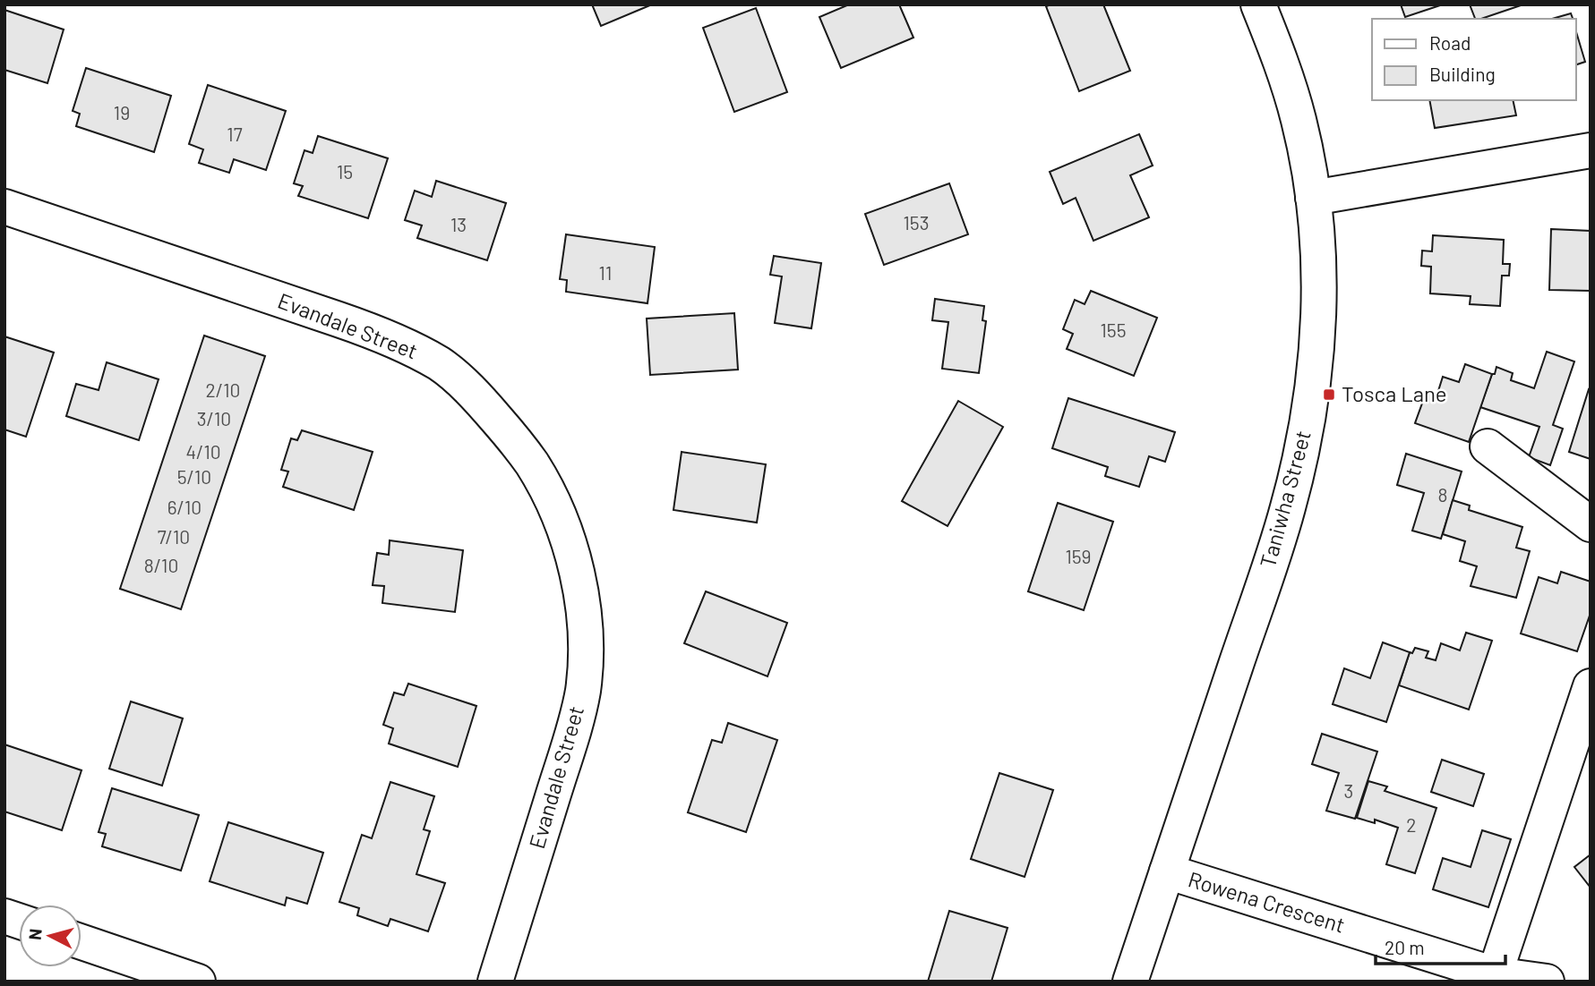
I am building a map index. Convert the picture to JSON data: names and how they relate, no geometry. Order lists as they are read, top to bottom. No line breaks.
{"streets":{"street":["Evandale Street","Taniwha Street","Rowena Crescent"]},"crossings":[["Taniwha Street","Rowena Crescent"]],"places":{"transit":["Tosca Lane"]},"house_numbers":["19","17","15","153","13","11","155","2/10","3/10","4/10","5/10","8","6/10","7/10","159","8/10","3","2"],"legend":["Road","Building"],"scale_bar":"20 m","north":"left"}
